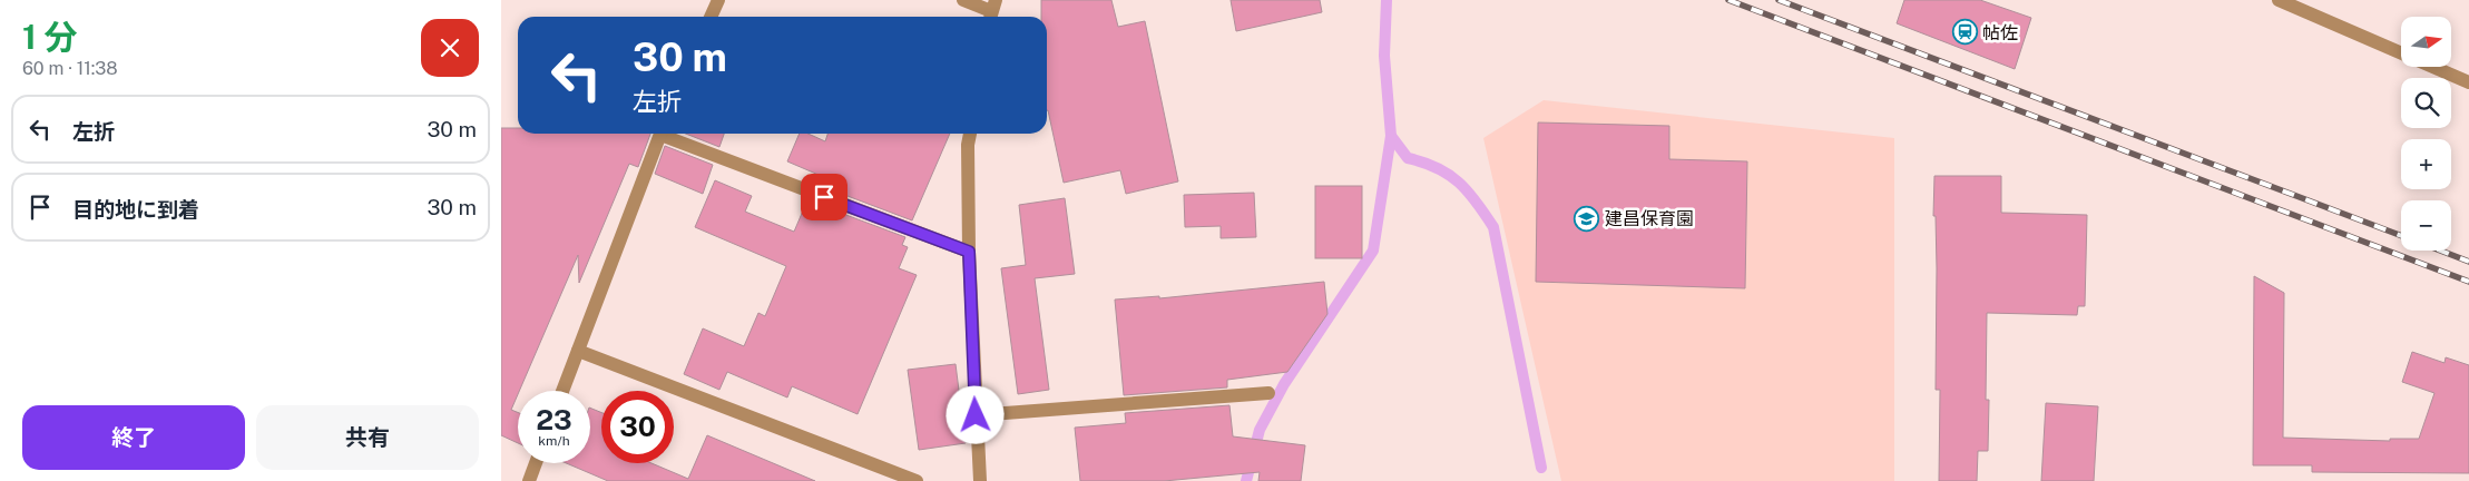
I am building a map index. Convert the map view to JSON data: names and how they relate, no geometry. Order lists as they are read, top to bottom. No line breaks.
{"places":{"station":["帖佐"],"school or university":["建昌保育園"]},"north":"right","page":{"heading":["1 分","60 m · 11:38"],"map_buttons":["+","−"],"turn":["30 m","左折"],"list":[{"name":"左折","value":"30 m"},{"name":"目的地に到着","value":"30 m"}],"speed":"23 km/h","limit":"30","buttons":["終了","共有"]}}
